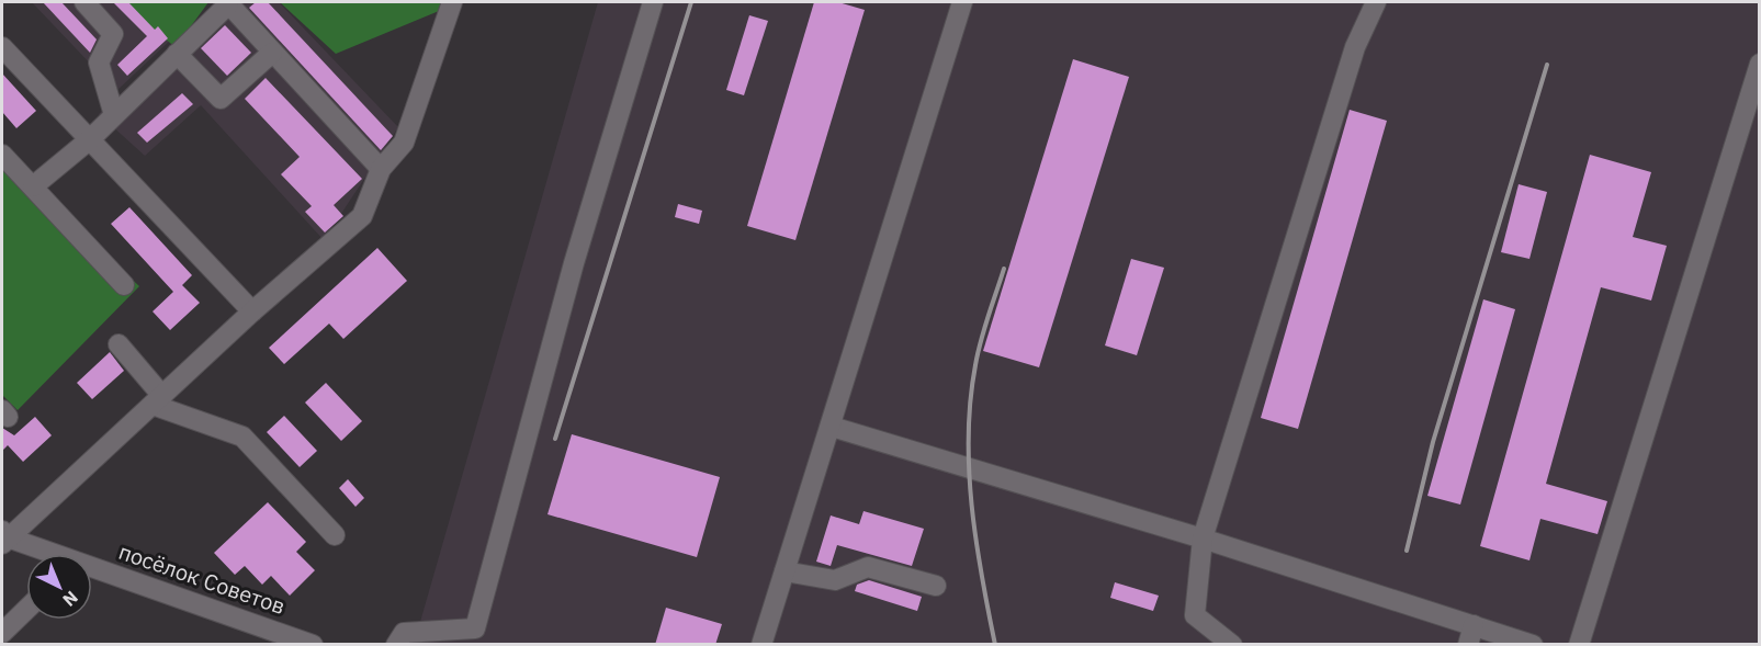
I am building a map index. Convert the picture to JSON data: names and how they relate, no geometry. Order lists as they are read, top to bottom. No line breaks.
{"streets":{"street":["посёлок Советов"]},"north":"bottom right"}
